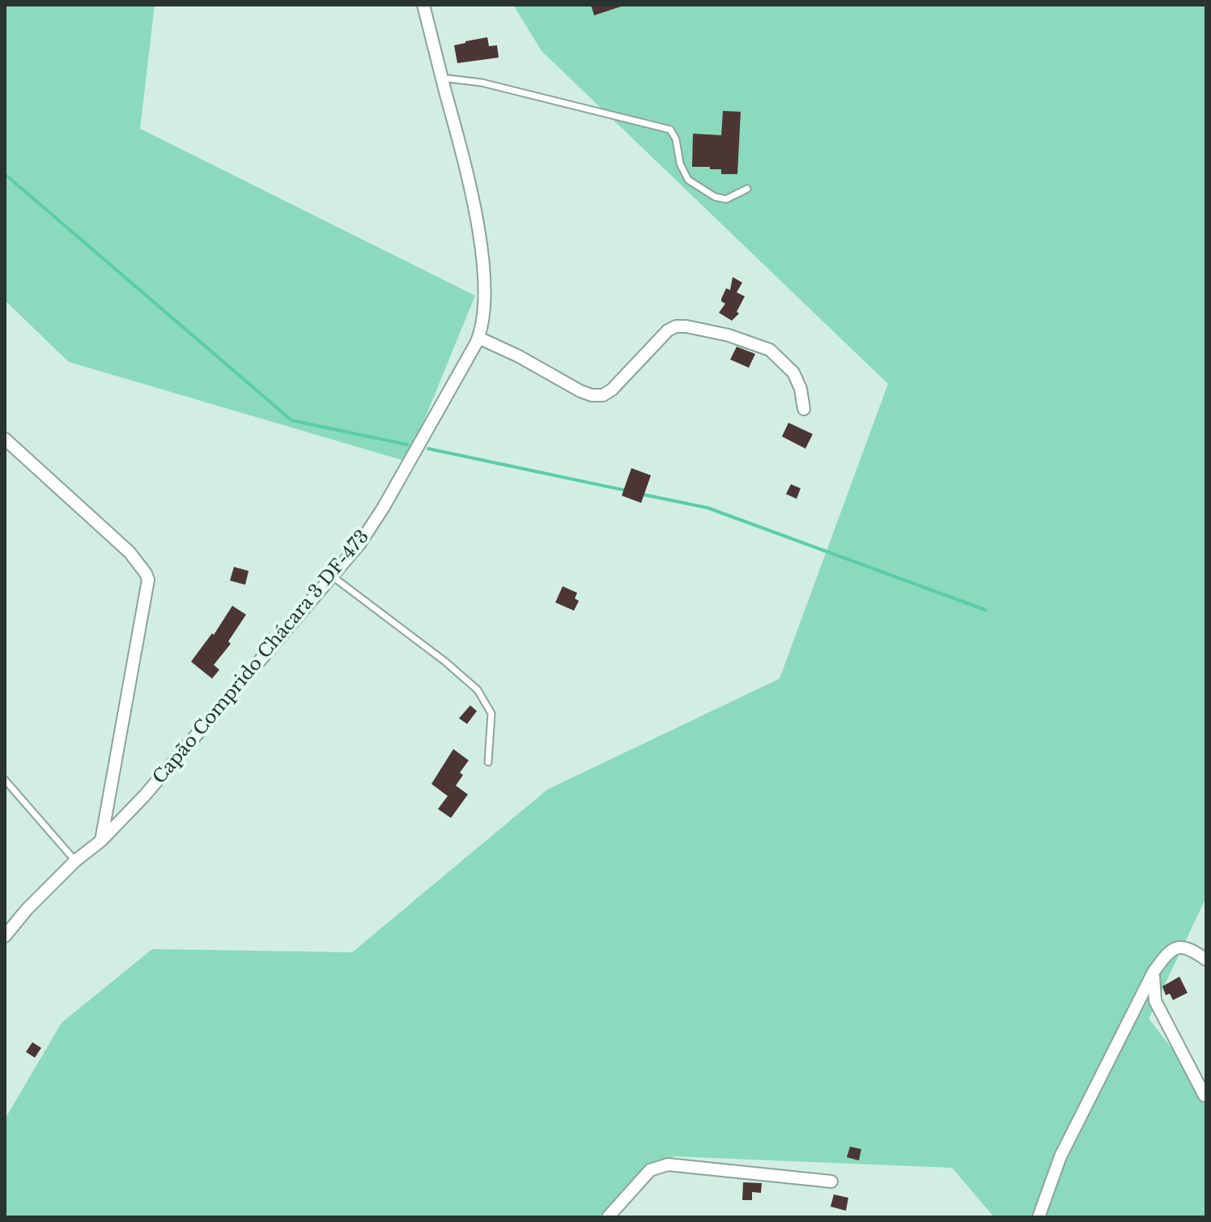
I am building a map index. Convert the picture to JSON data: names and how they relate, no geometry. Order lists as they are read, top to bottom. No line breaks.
{"streets":{"street":["Capão Comprido Chácara 3 DF-473"]}}
